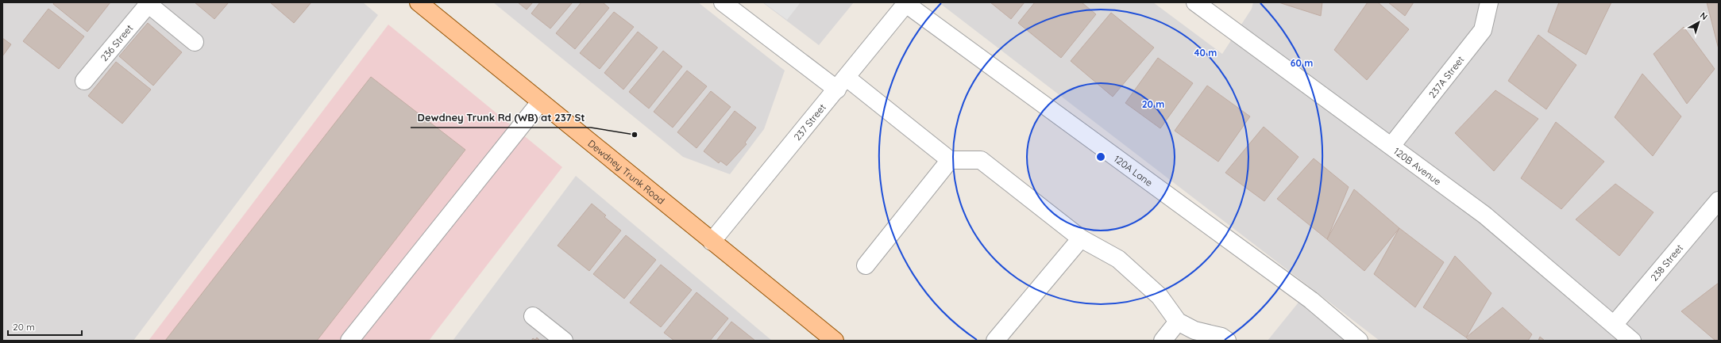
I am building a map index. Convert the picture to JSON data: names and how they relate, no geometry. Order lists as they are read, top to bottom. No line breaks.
{"streets":{"main road":["Dewdney Trunk Road"],"street":["236 Street","237A Street","237 Street","120B Avenue","120A Lane","238 Street"]},"crossings":[["237A Street","120B Avenue"],["237 Street","120A Lane"],["237 Street","Dewdney Trunk Road"],["120B Avenue","238 Street"]],"places":["Dewdney Trunk Rd (WB) at 237 St"],"scale_bar":"20 m","north":"top right","rings":["40 m","60 m","20 m"]}
